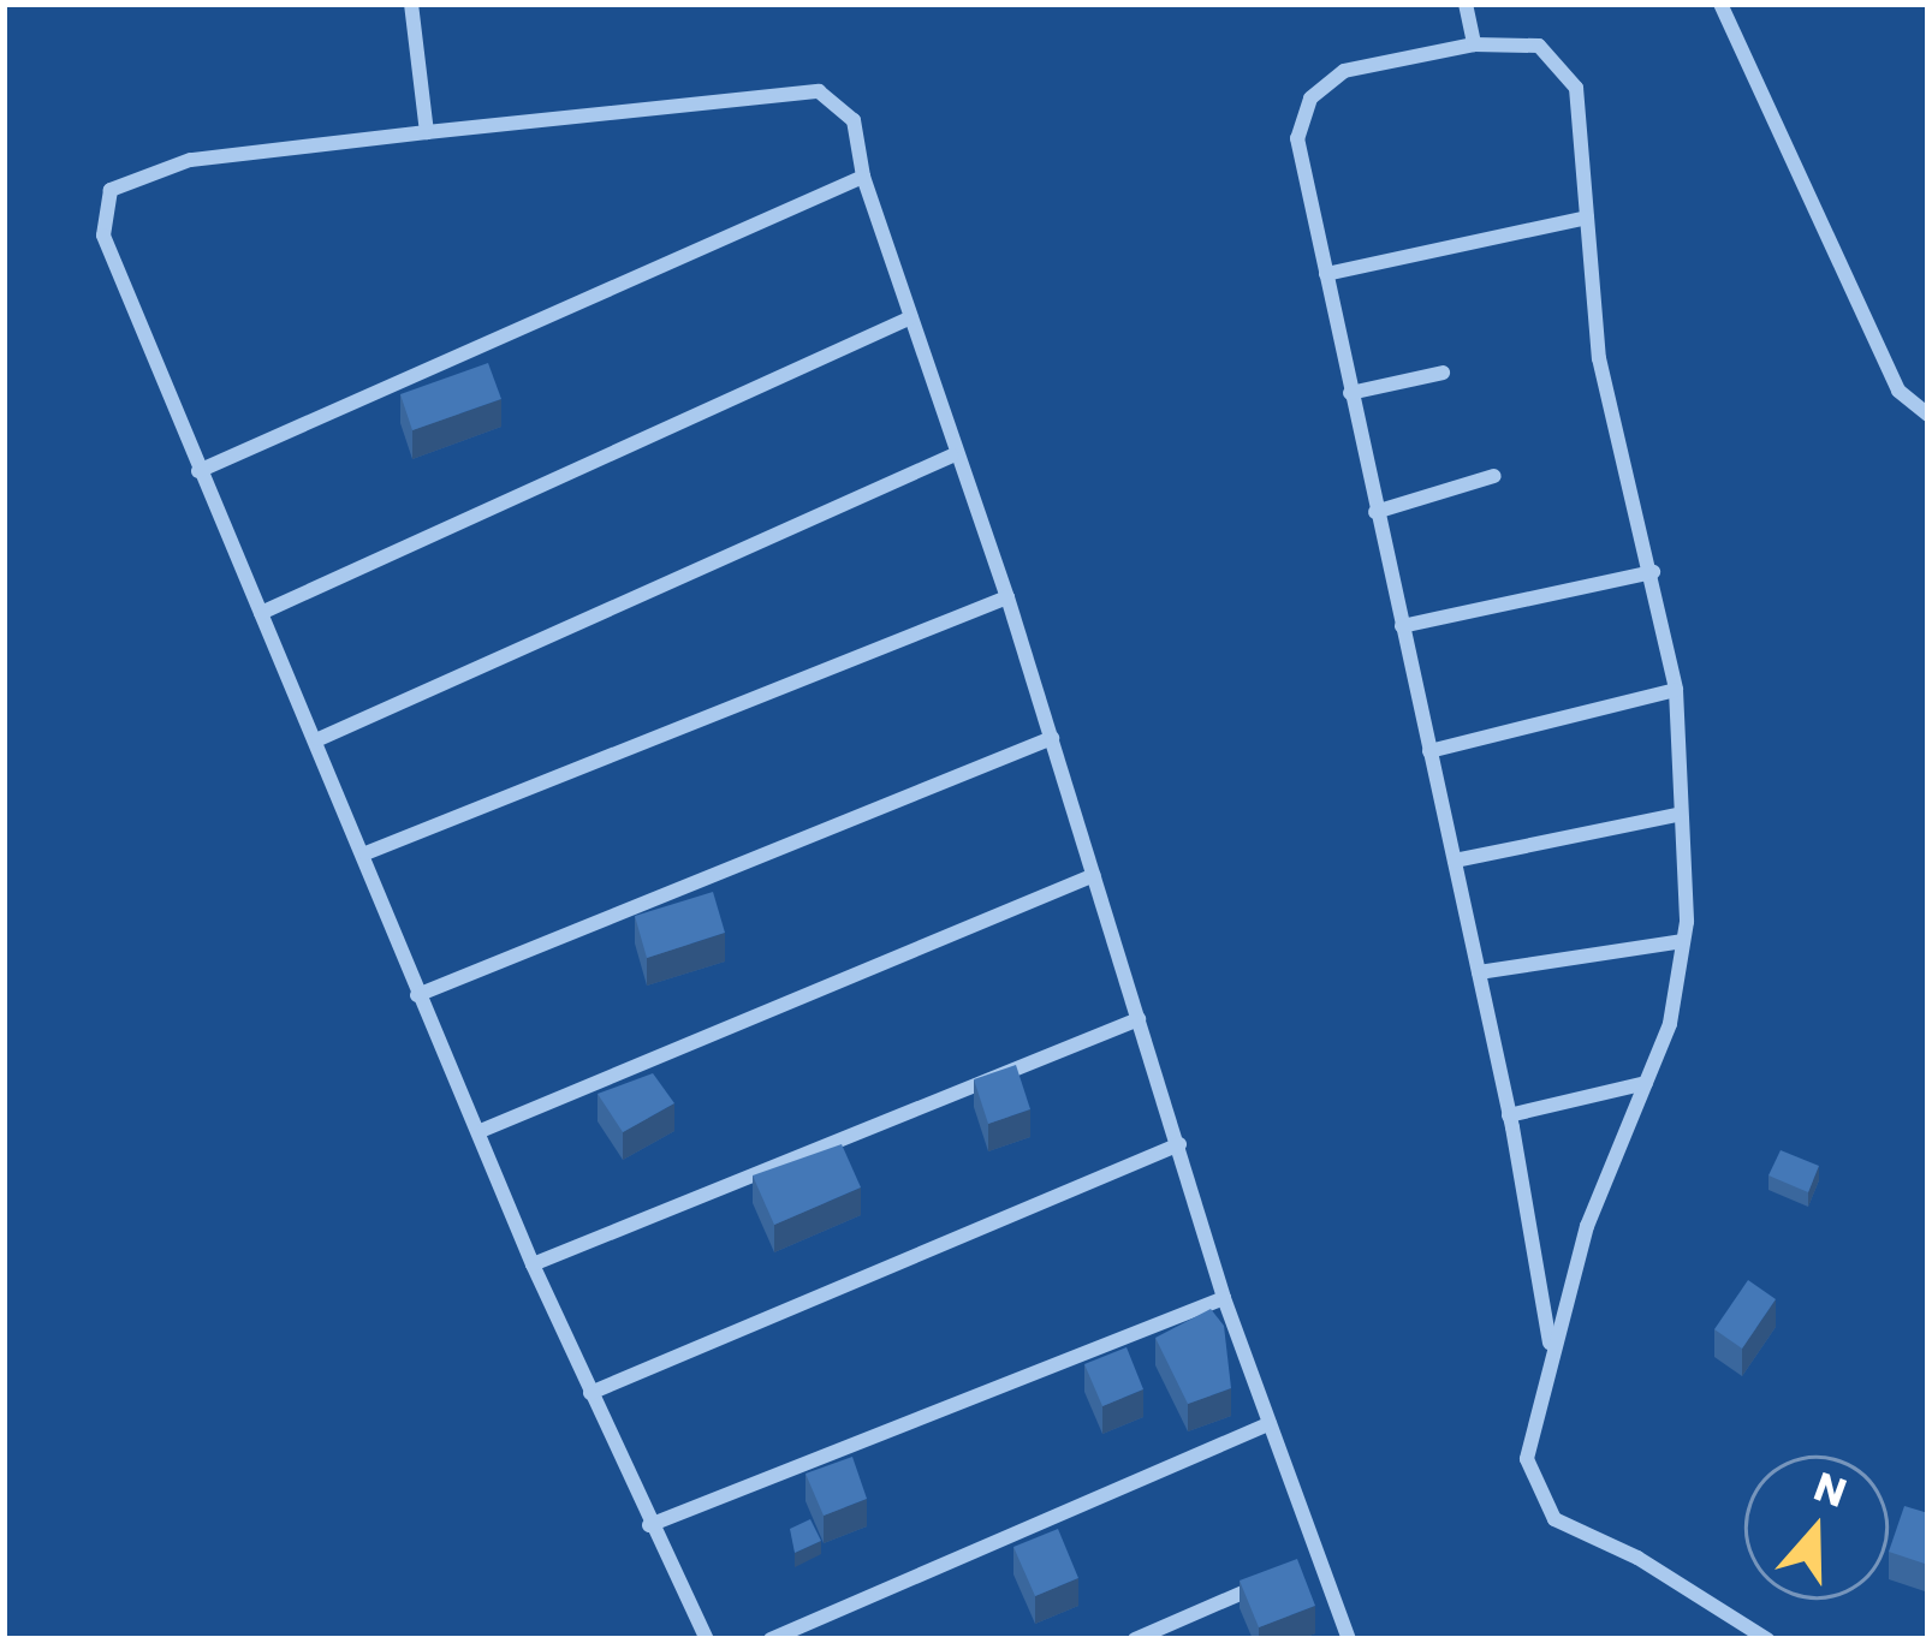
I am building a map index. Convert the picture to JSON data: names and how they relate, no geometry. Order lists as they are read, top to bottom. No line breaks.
{"north":"top"}
